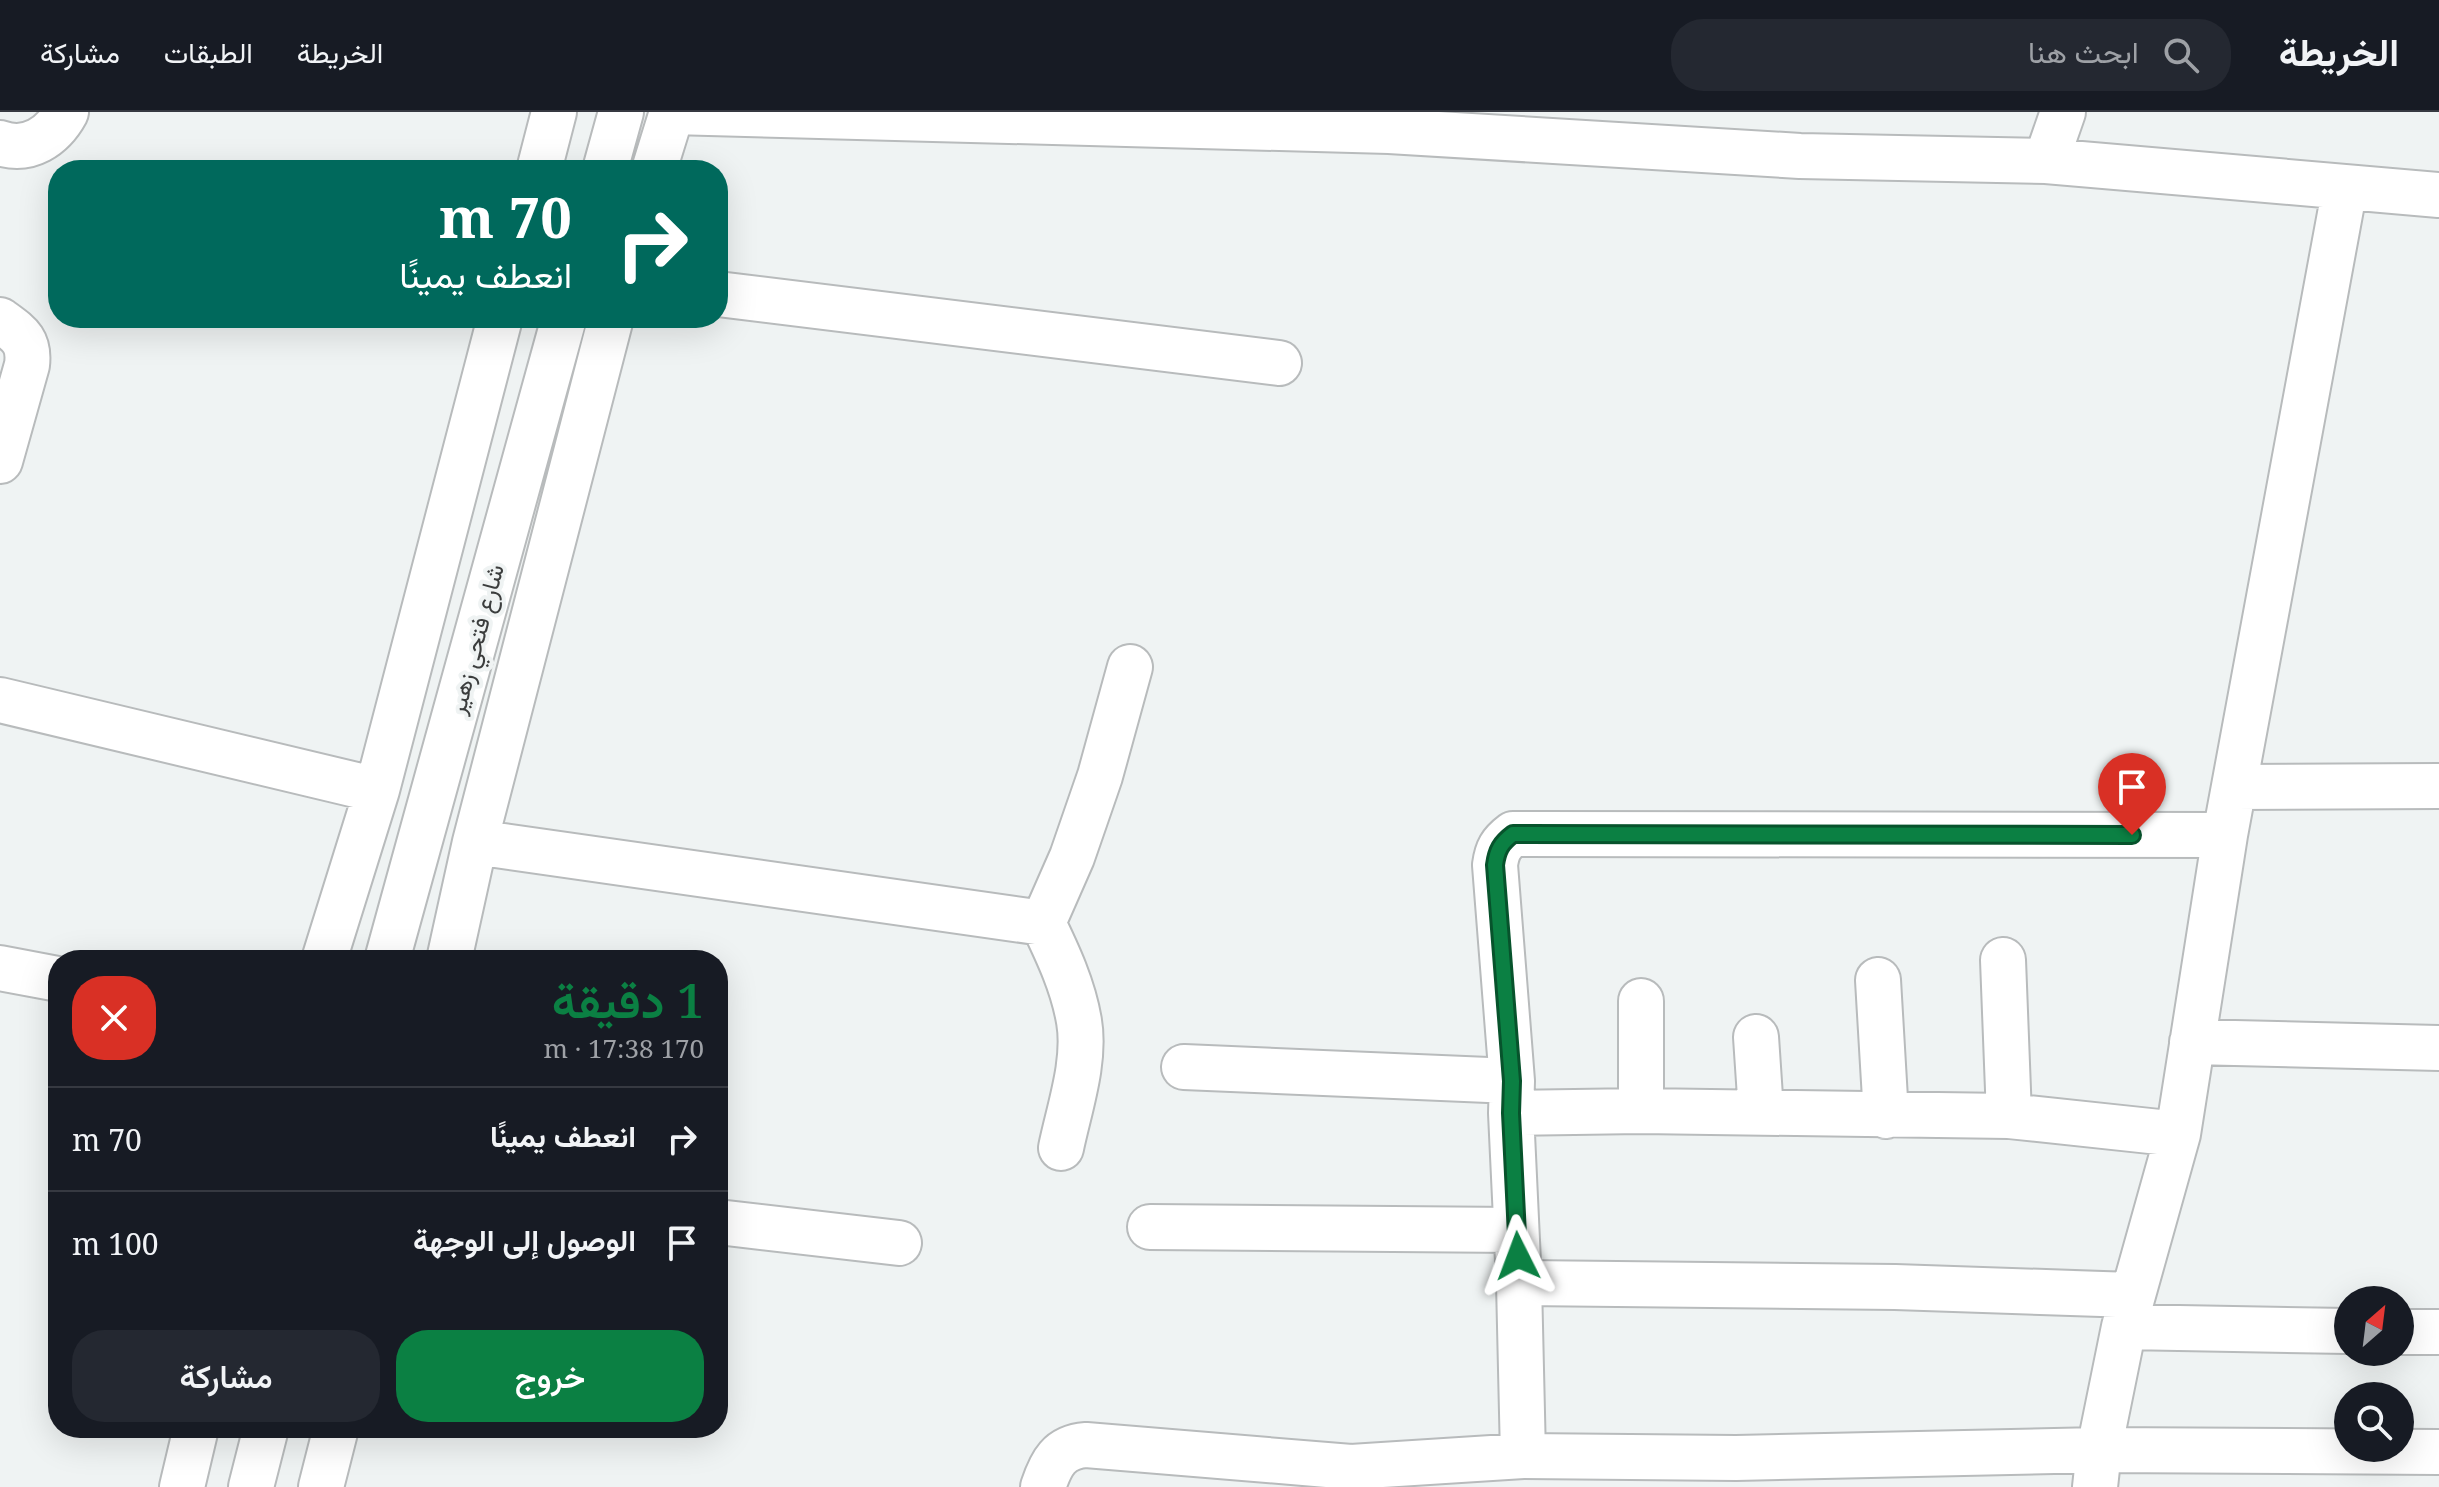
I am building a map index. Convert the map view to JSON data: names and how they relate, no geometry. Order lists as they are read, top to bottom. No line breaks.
{"streets":{"street":["شارع فتحي زهير"]},"north":"top right","page":{"header":"الخريطة","search":"ابحث هنا","nav":["الخريطة","الطبقات","مشاركة"],"turn":["70 m","انعطف يمينًا"],"heading":["1 دقيقة","170 m · 17:38"],"list":[{"name":"انعطف يمينًا","value":"70 m"},{"name":"الوصول إلى الوجهة","value":"100 m"}],"buttons":["خروج","مشاركة"]}}
